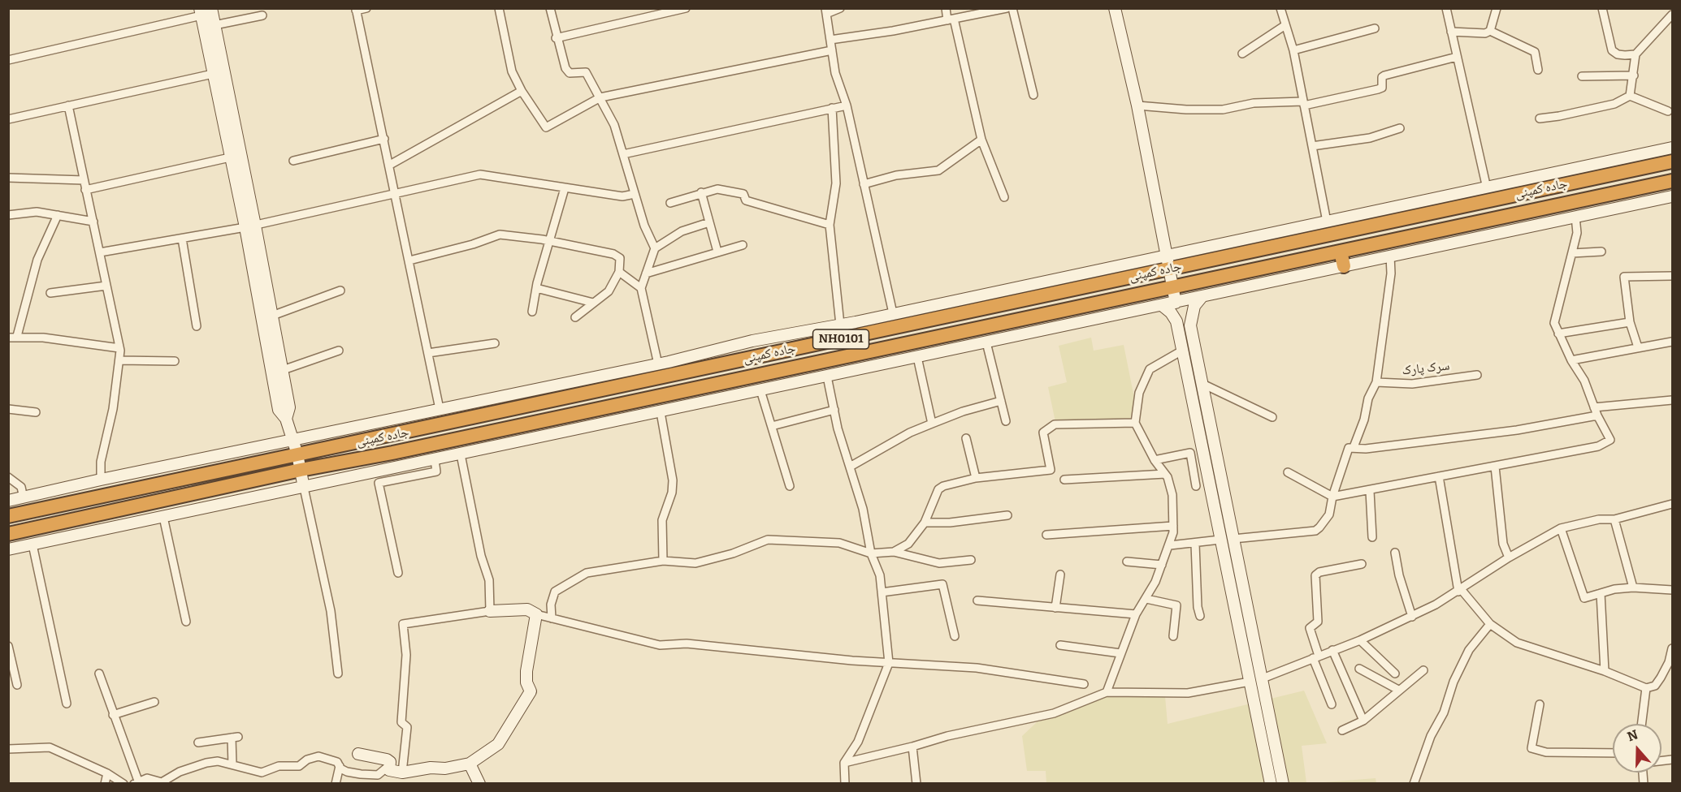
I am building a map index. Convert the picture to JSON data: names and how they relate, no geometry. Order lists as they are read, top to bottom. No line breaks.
{"streets":{"highway":["جاده کمپنی","NH0101"],"street":["سرک پارک"]},"north":"top"}
